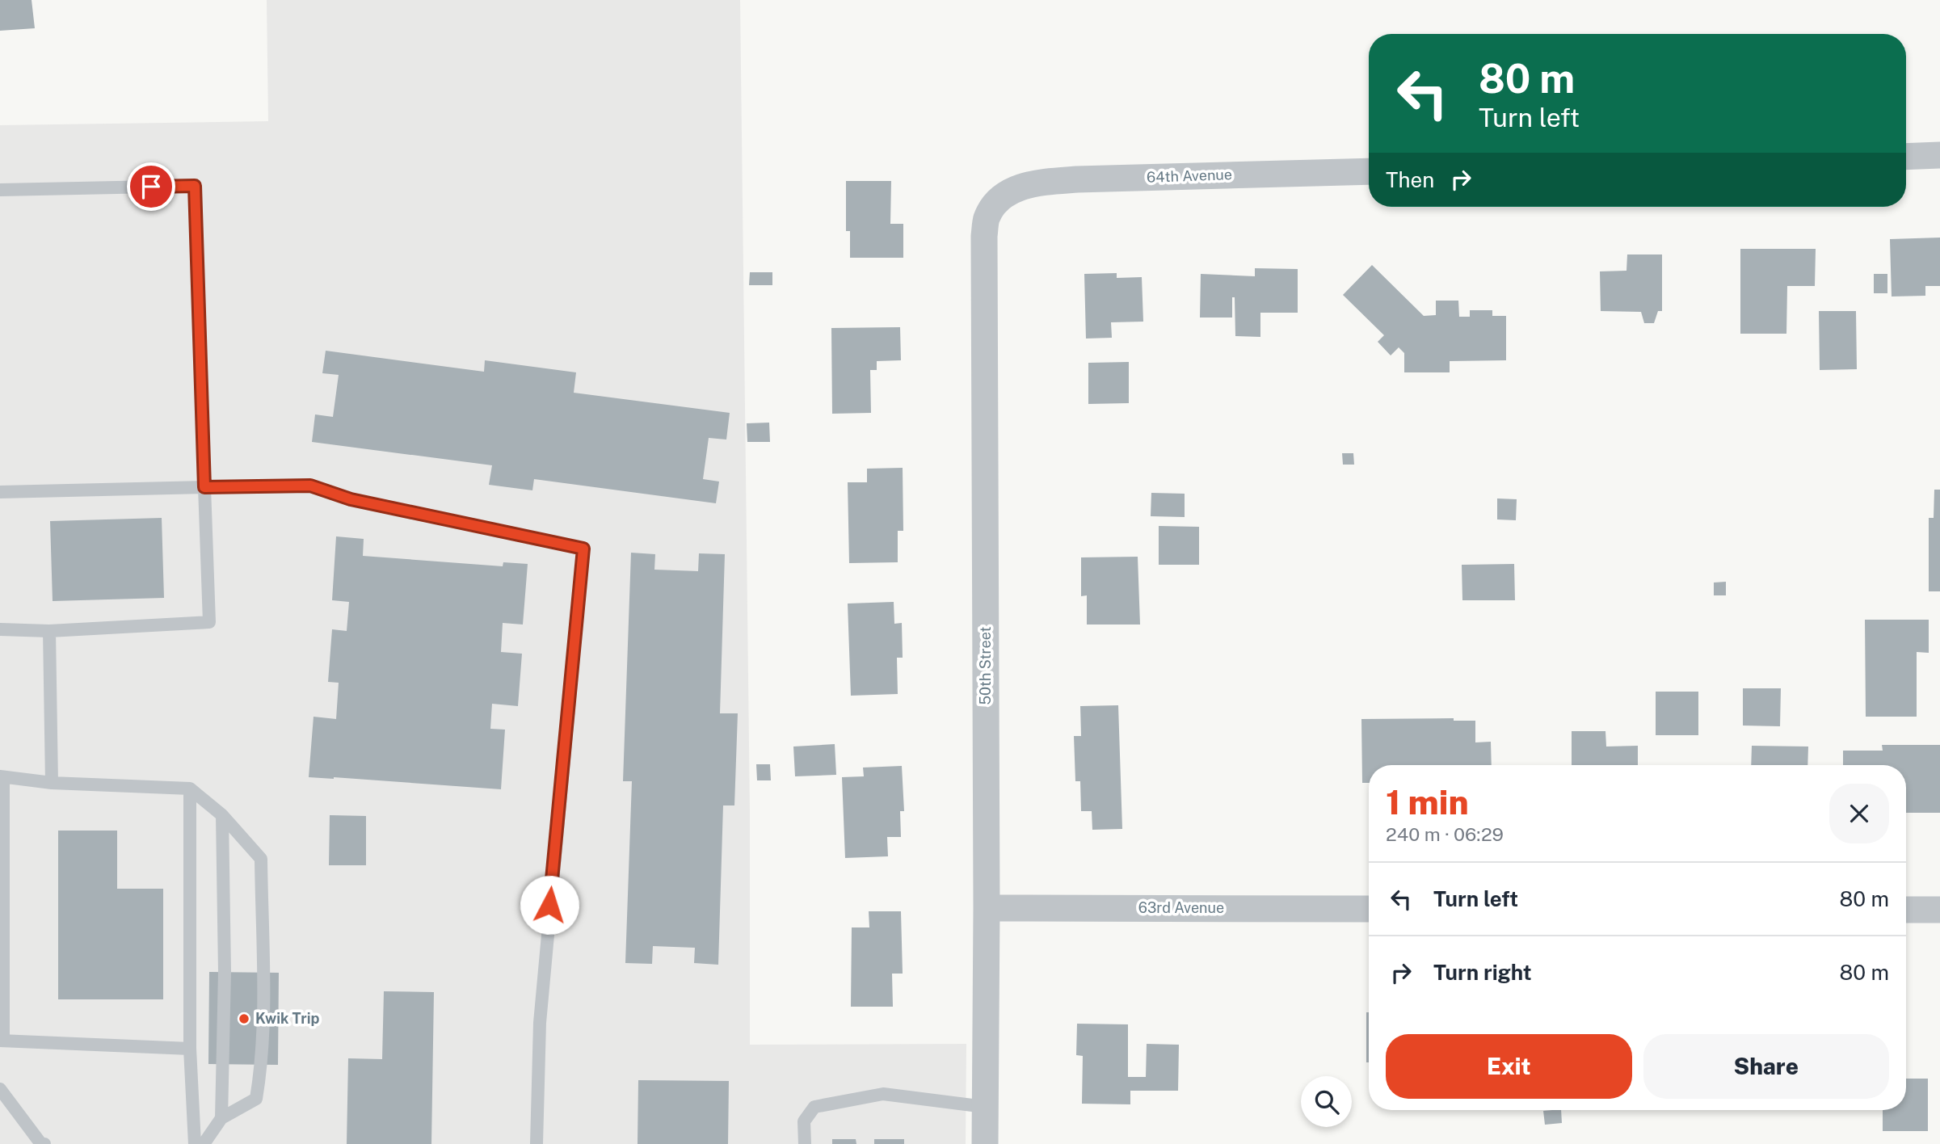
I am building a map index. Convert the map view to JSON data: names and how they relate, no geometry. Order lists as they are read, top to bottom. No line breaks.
{"streets":{"street":["64th Avenue","50th Street","63rd Avenue"]},"crossings":[["64th Avenue","50th Street"],["50th Street","63rd Avenue"]],"places":["Kwik Trip"],"page":{"turn":["80 m","Turn left"],"then":"Then","heading":["1 min","240 m · 06:29"],"list":[{"name":"Turn left","value":"80 m"},{"name":"Turn right","value":"80 m"}],"buttons":["Exit","Share"]}}
